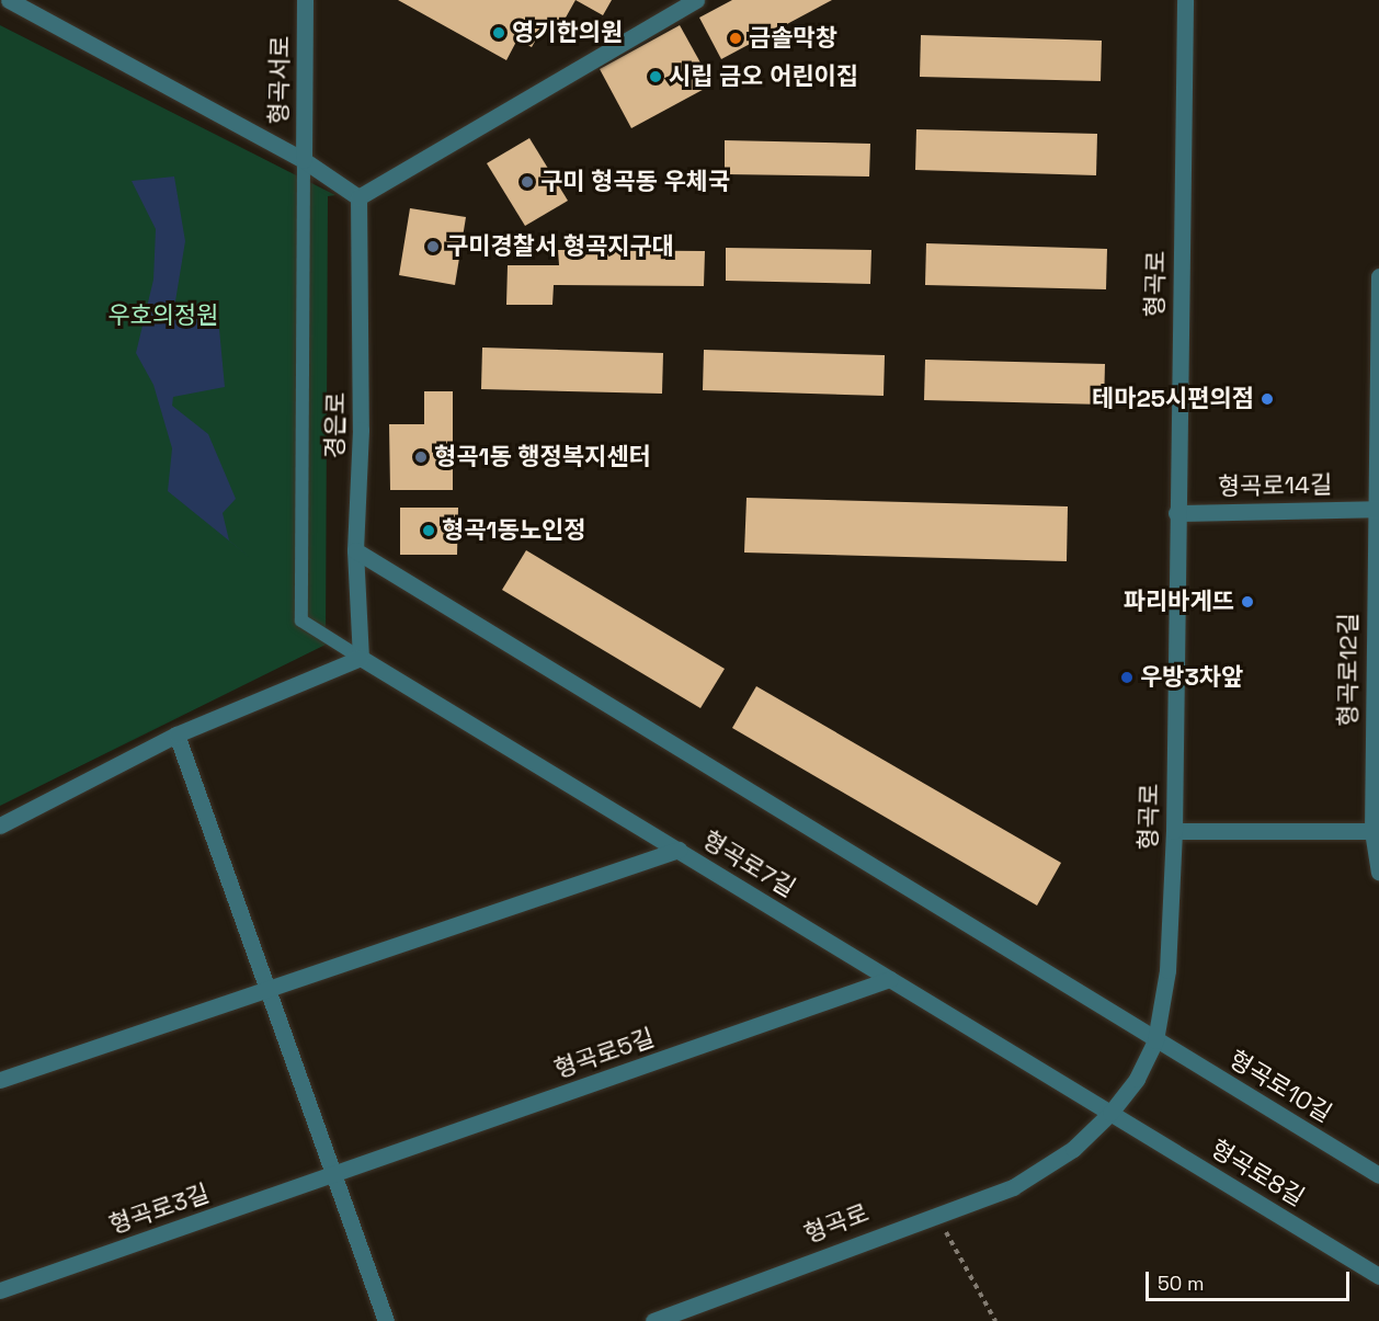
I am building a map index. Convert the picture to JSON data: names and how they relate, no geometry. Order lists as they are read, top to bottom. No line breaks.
{"streets":{"street":["형곡서로","형곡로","경은로","형곡로14길","형곡로12길","형곡로7길","형곡로5길","형곡로10길","형곡로8길","형곡로3길"]},"crossings":[["형곡로","형곡로14길"],["형곡로","형곡로7길"],["형곡로","형곡로10길"],["형곡로","형곡로8길"],["경은로","형곡로7길"],["경은로","형곡로10길"],["형곡로14길","형곡로12길"],["형곡로7길","형곡로5길"],["형곡로7길","형곡로8길"],["형곡로5길","형곡로3길"]],"parks":["우호의정원"],"places":["영기한의원","금솔막창","시립 금오 어린이집","구미 형곡동 우체국","구미경찰서 형곡지구대","테마25시편의점","형곡1동 행정복지센터","형곡1동노인정","파리바게뜨","우방3차앞"],"scale_bar":"50 m"}
